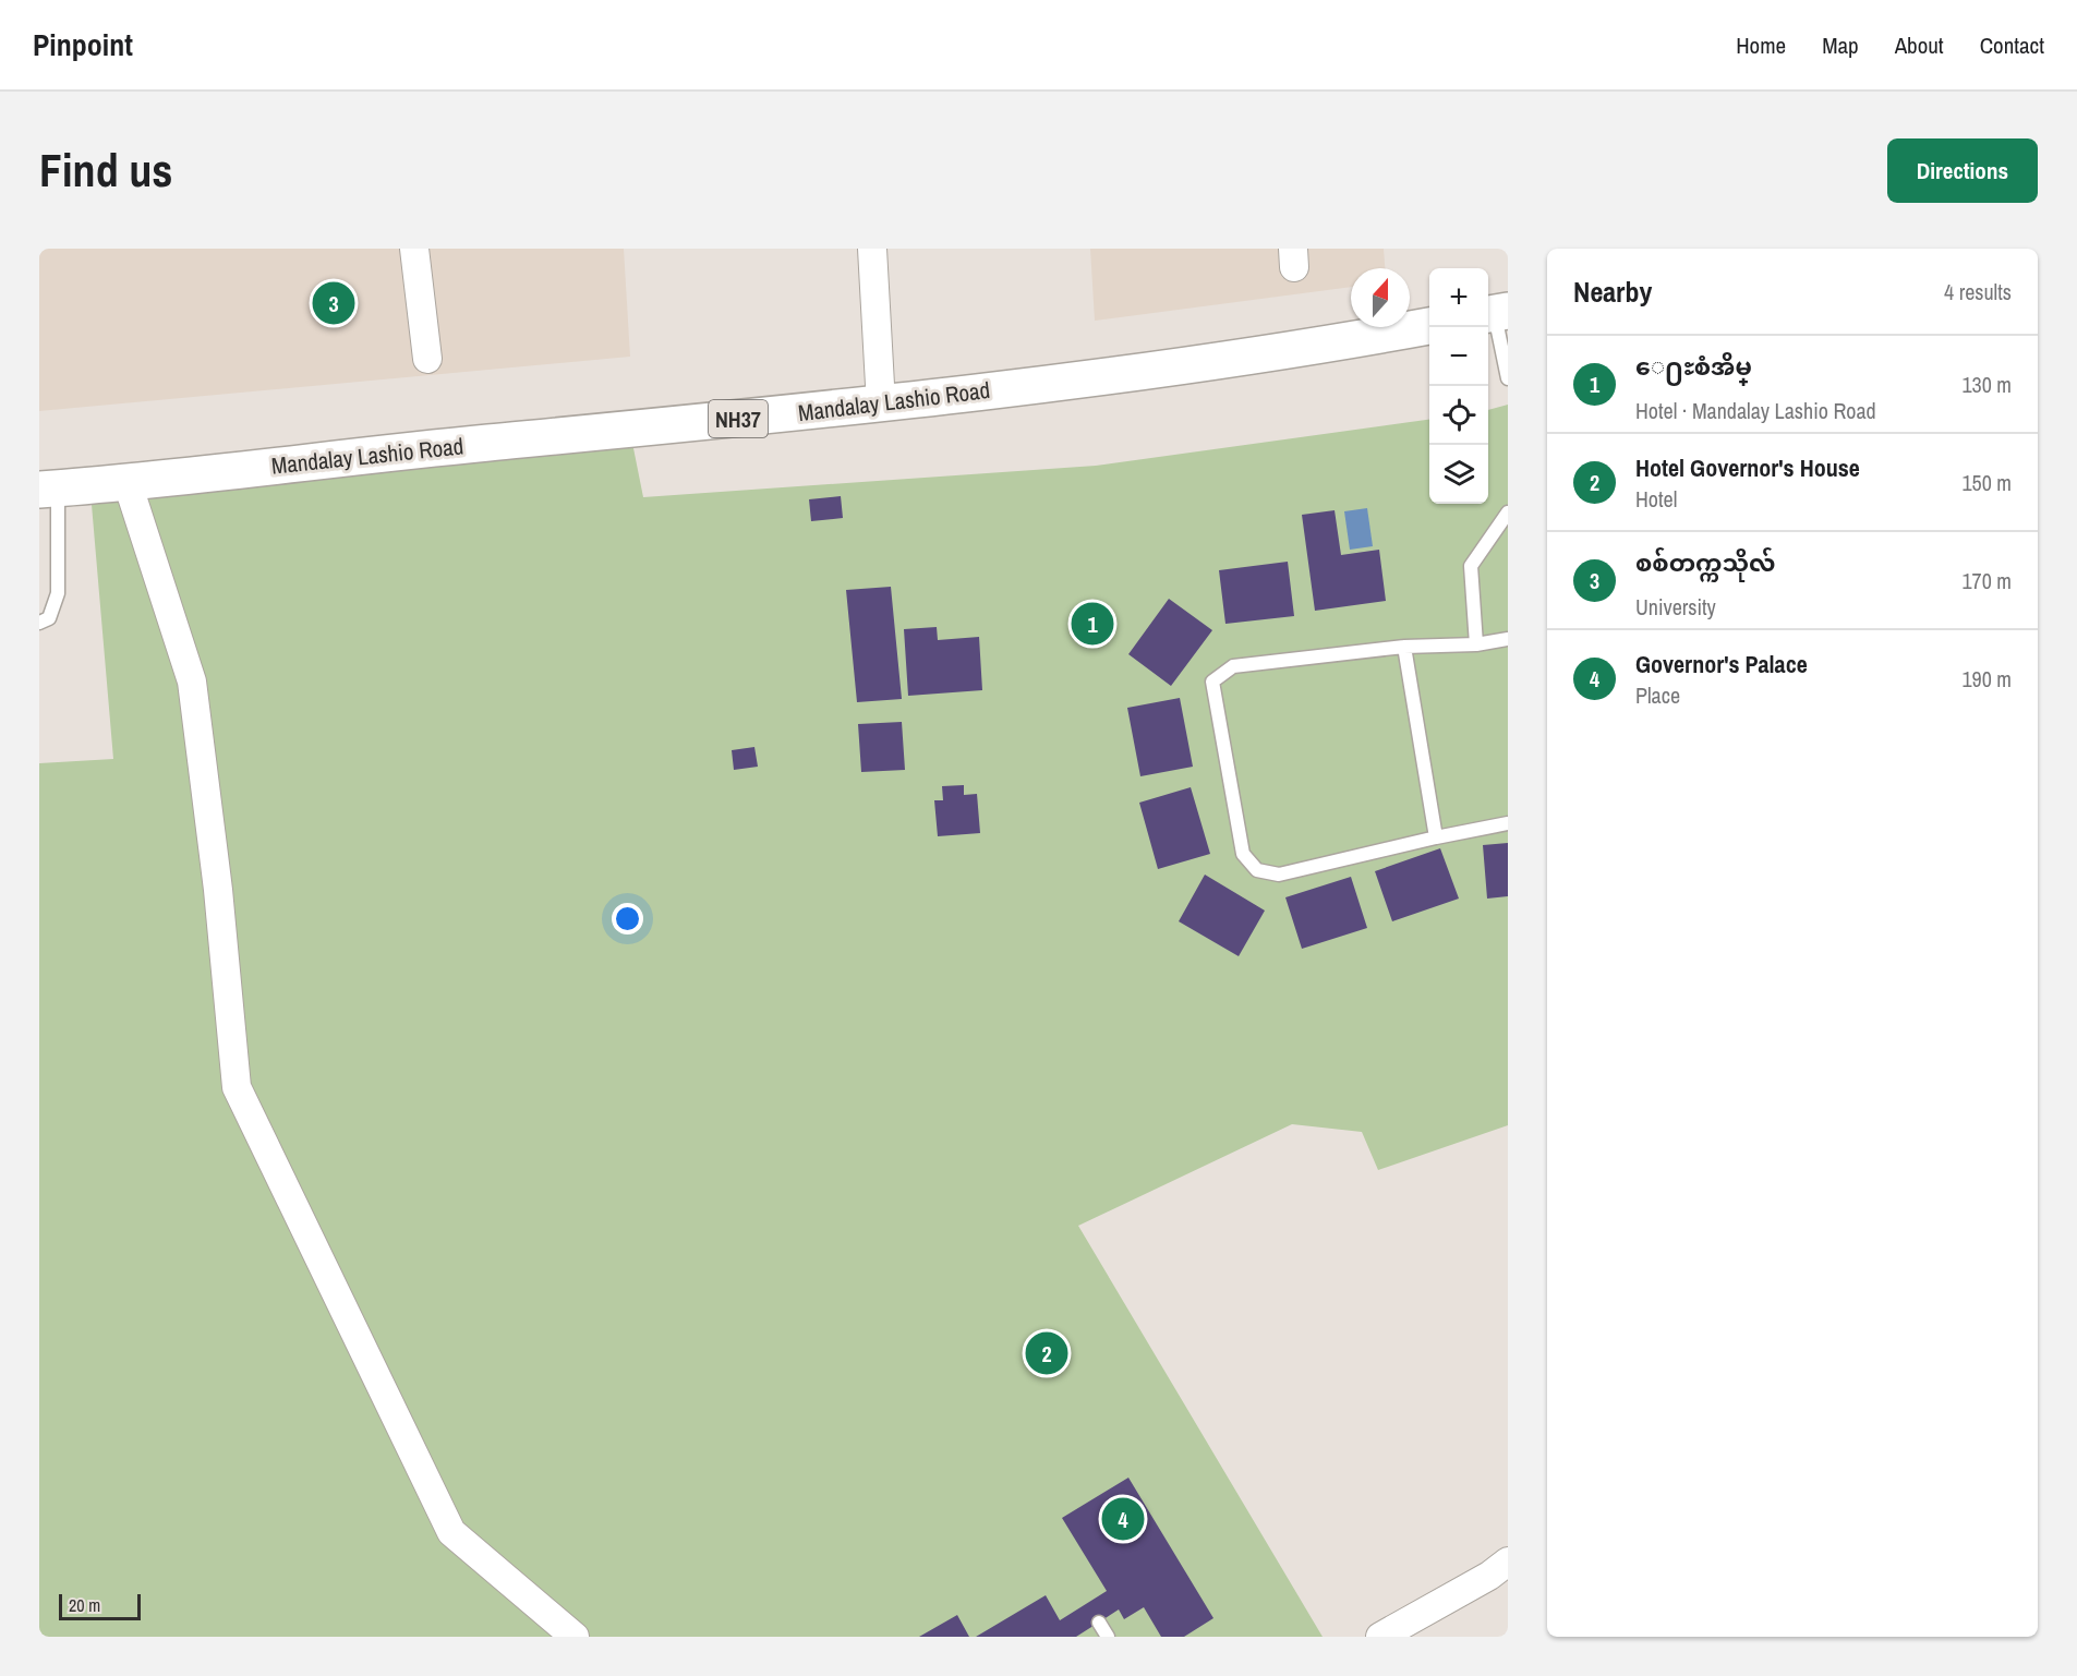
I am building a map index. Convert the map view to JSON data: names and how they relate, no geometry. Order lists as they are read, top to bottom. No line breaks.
{"streets":{"highway":["Mandalay Lashio Road","NH37"]},"scale_bar":"20 m","north":"top","page":{"header":"Pinpoint","nav":["Home","Map","About","Contact"],"buttons":"Directions","title":"Find us","heading":["Nearby","4 results"],"map_buttons":["+","−"],"pins":["3","1","2","4"],"list":[{"mark":"1","name":"ေ႐ႊစံအိမ္","note":"Hotel · Mandalay Lashio Road","value":"130 m"},{"mark":"2","name":"Hotel Governor's House","note":"Hotel","value":"150 m"},{"mark":"3","name":"စစ်‌တက္ကသိုလ်","note":"University","value":"170 m"},{"mark":"4","name":"Governor's Palace","note":"Place","value":"190 m"}],"scale":"20 m"}}
